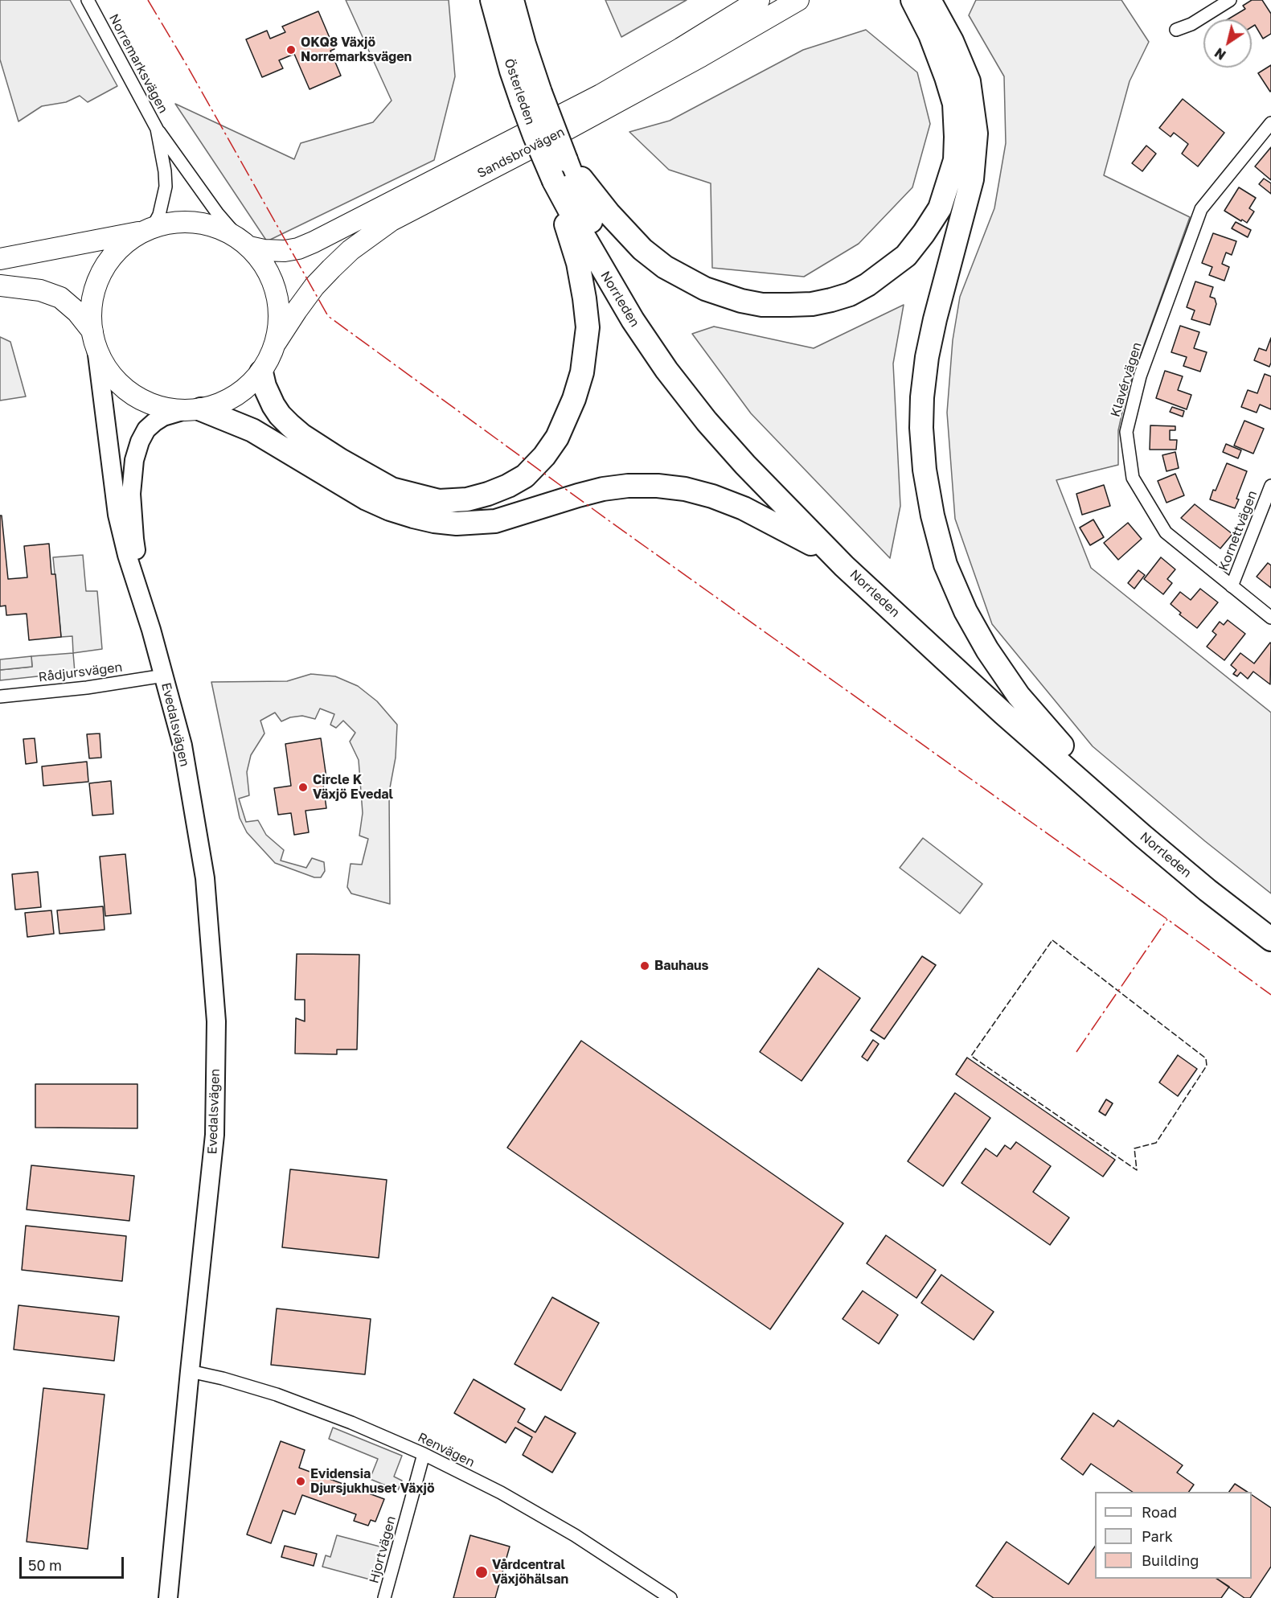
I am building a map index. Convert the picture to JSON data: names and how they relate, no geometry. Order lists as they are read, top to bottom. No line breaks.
{"streets":{"highway":["Österleden","Norrleden"],"main road":["Sandsbrovägen"],"street":["Norremarksvägen","Klavérvägen","Kornettvägen","Rådjursvägen","Evedalsvägen","Renvägen","Hjortvägen"]},"crossings":[["Österleden","Norrleden"],["Klavérvägen","Kornettvägen"],["Rådjursvägen","Evedalsvägen"],["Evedalsvägen","Renvägen"],["Renvägen","Hjortvägen"]],"places":["OKQ8 Växjö Norremarksvägen","Circle K Växjö Evedal","Bauhaus","Evidensia Djursjukhuset Växjö","Vårdcentral Växjöhälsan"],"legend":["Road","Park","Building"],"scale_bar":"50 m","north":"bottom left"}
